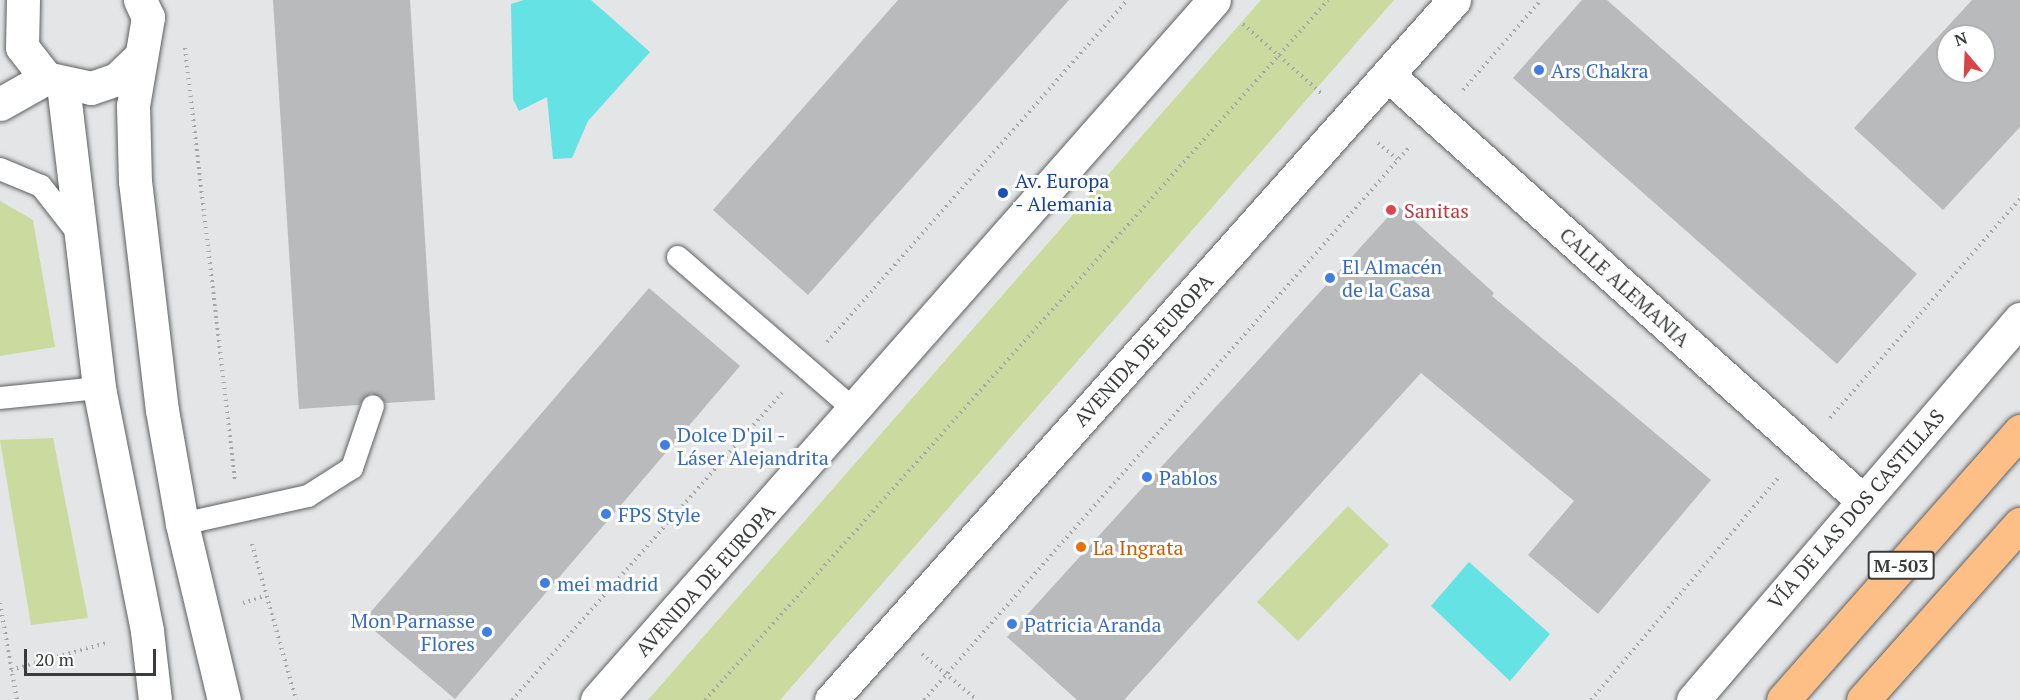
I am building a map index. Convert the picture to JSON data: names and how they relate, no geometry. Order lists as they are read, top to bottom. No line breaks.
{"streets":{"highway":["M-503"],"street":["CALLE ALEMANIA","AVENIDA DE EUROPA","VÍA DE LAS DOS CASTILLAS"]},"crossings":[["CALLE ALEMANIA","AVENIDA DE EUROPA"],["CALLE ALEMANIA","VÍA DE LAS DOS CASTILLAS"]],"places":["Ars Chakra","Av. Europa - Alemania","Sanitas","El Almacén de la Casa","Dolce D'pil - Láser Alejandrita","Pablos","FPS Style","La Ingrata","mei madrid","Patricia Aranda","Mon Parnasse Flores"],"scale_bar":"20 m","north":"top"}
